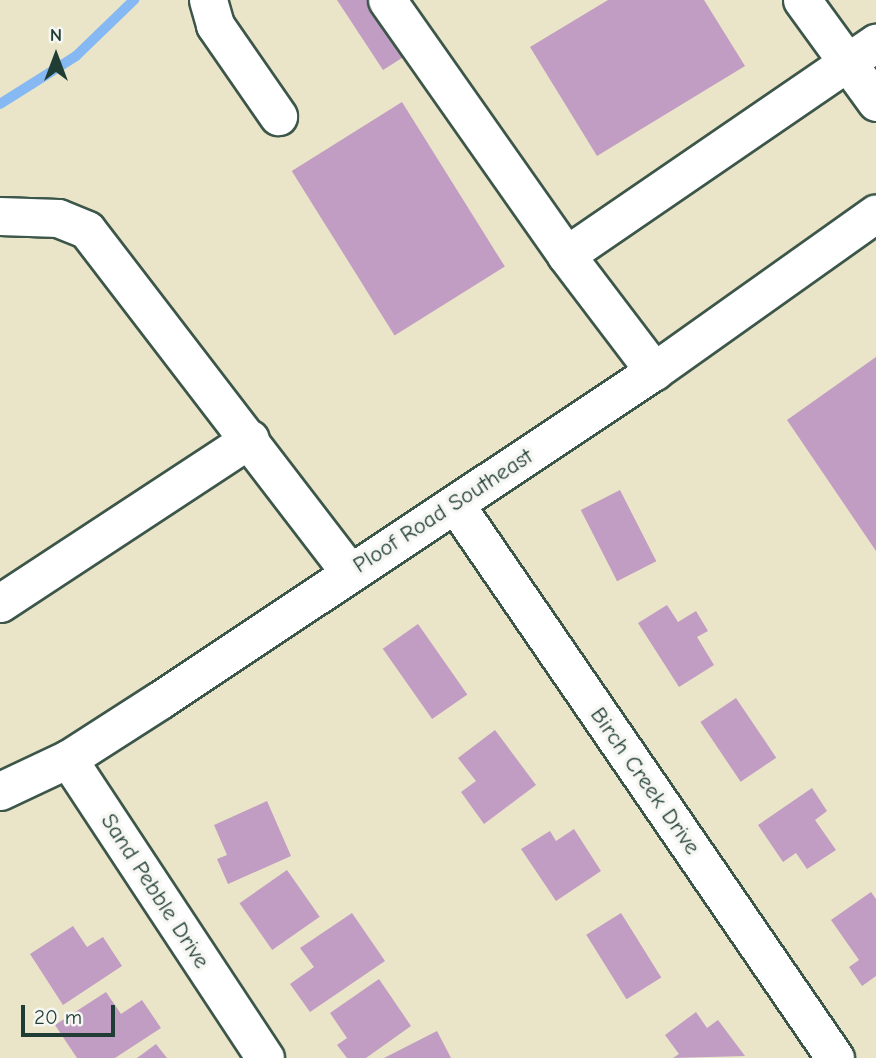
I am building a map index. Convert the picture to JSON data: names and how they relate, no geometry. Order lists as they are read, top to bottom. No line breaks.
{"streets":{"street":["Ploof Road Southeast","Birch Creek Drive","Sand Pebble Drive"]},"crossings":[["Ploof Road Southeast","Birch Creek Drive"],["Ploof Road Southeast","Sand Pebble Drive"]],"scale_bar":"20 m","north":"top"}
